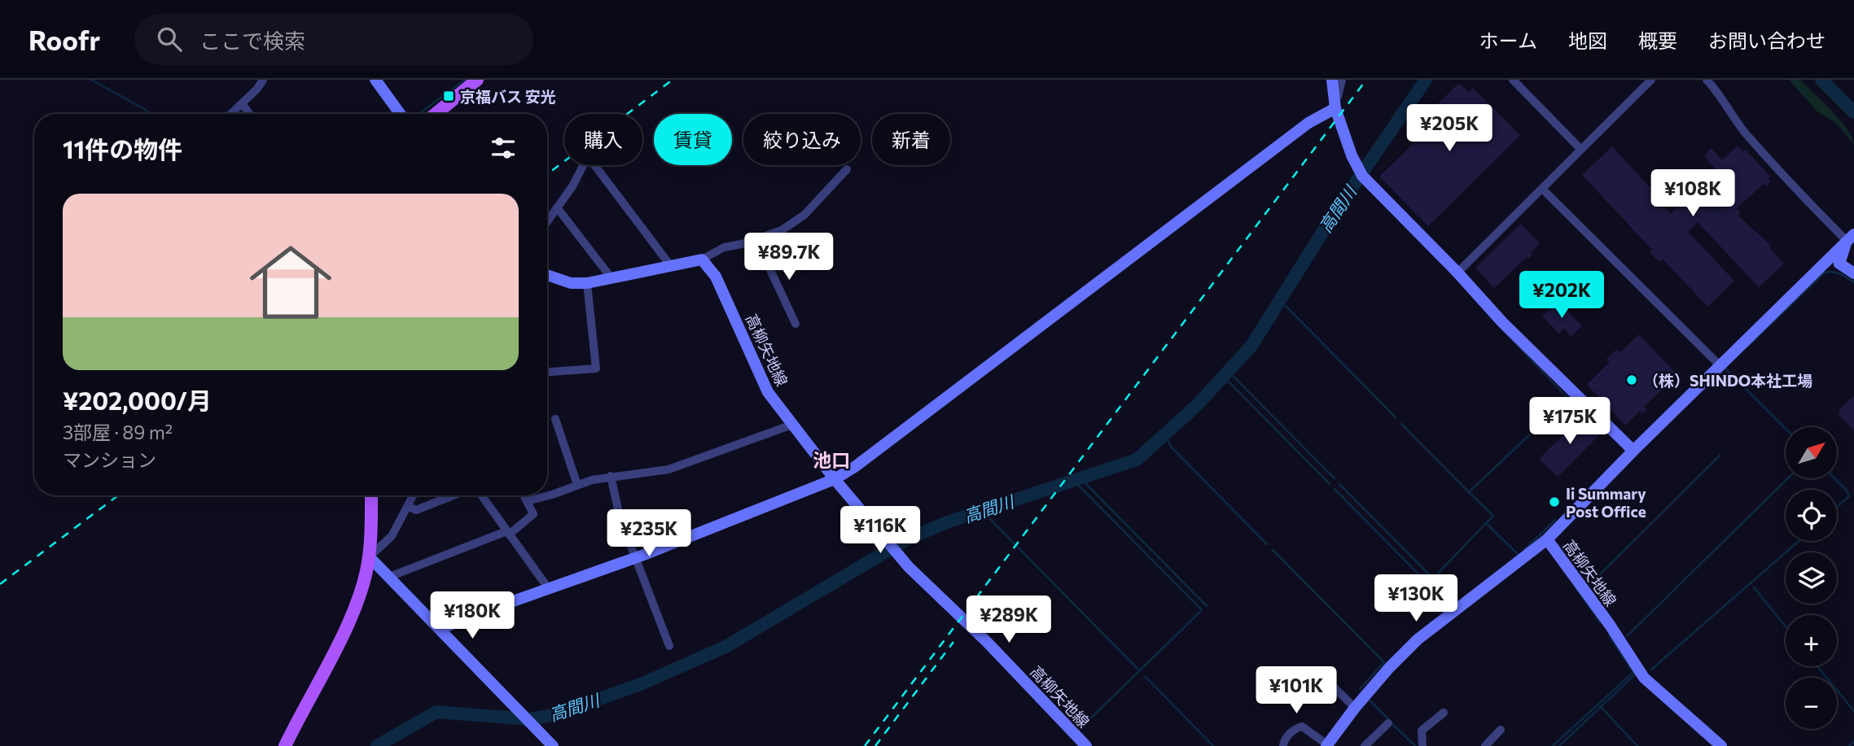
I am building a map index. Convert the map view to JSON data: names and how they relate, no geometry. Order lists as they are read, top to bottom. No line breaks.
{"streets":{"street":["高柳矢地線"]},"districts":["池口"],"water":["高間川"],"places":{"transit":["京福バス 安光"],"other":["（株）SHINDO本社工場","Ii Summary Post Office"]},"north":"top right","page":{"header":"Roofr","search":"ここで検索","nav":["ホーム","地図","概要","お問い合わせ"],"price":["¥205K","¥108K","¥89.7K","¥202K","¥175K","¥116K","¥235K","¥130K","¥180K","¥289K","¥101K"],"chip":["購入","賃貸","絞り込み","新着"],"heading":"11件の物件","list":[{"name":"¥202,000/月","note":"3部屋 · 89 m² · マンション"}],"map_buttons":["+","−"]}}
